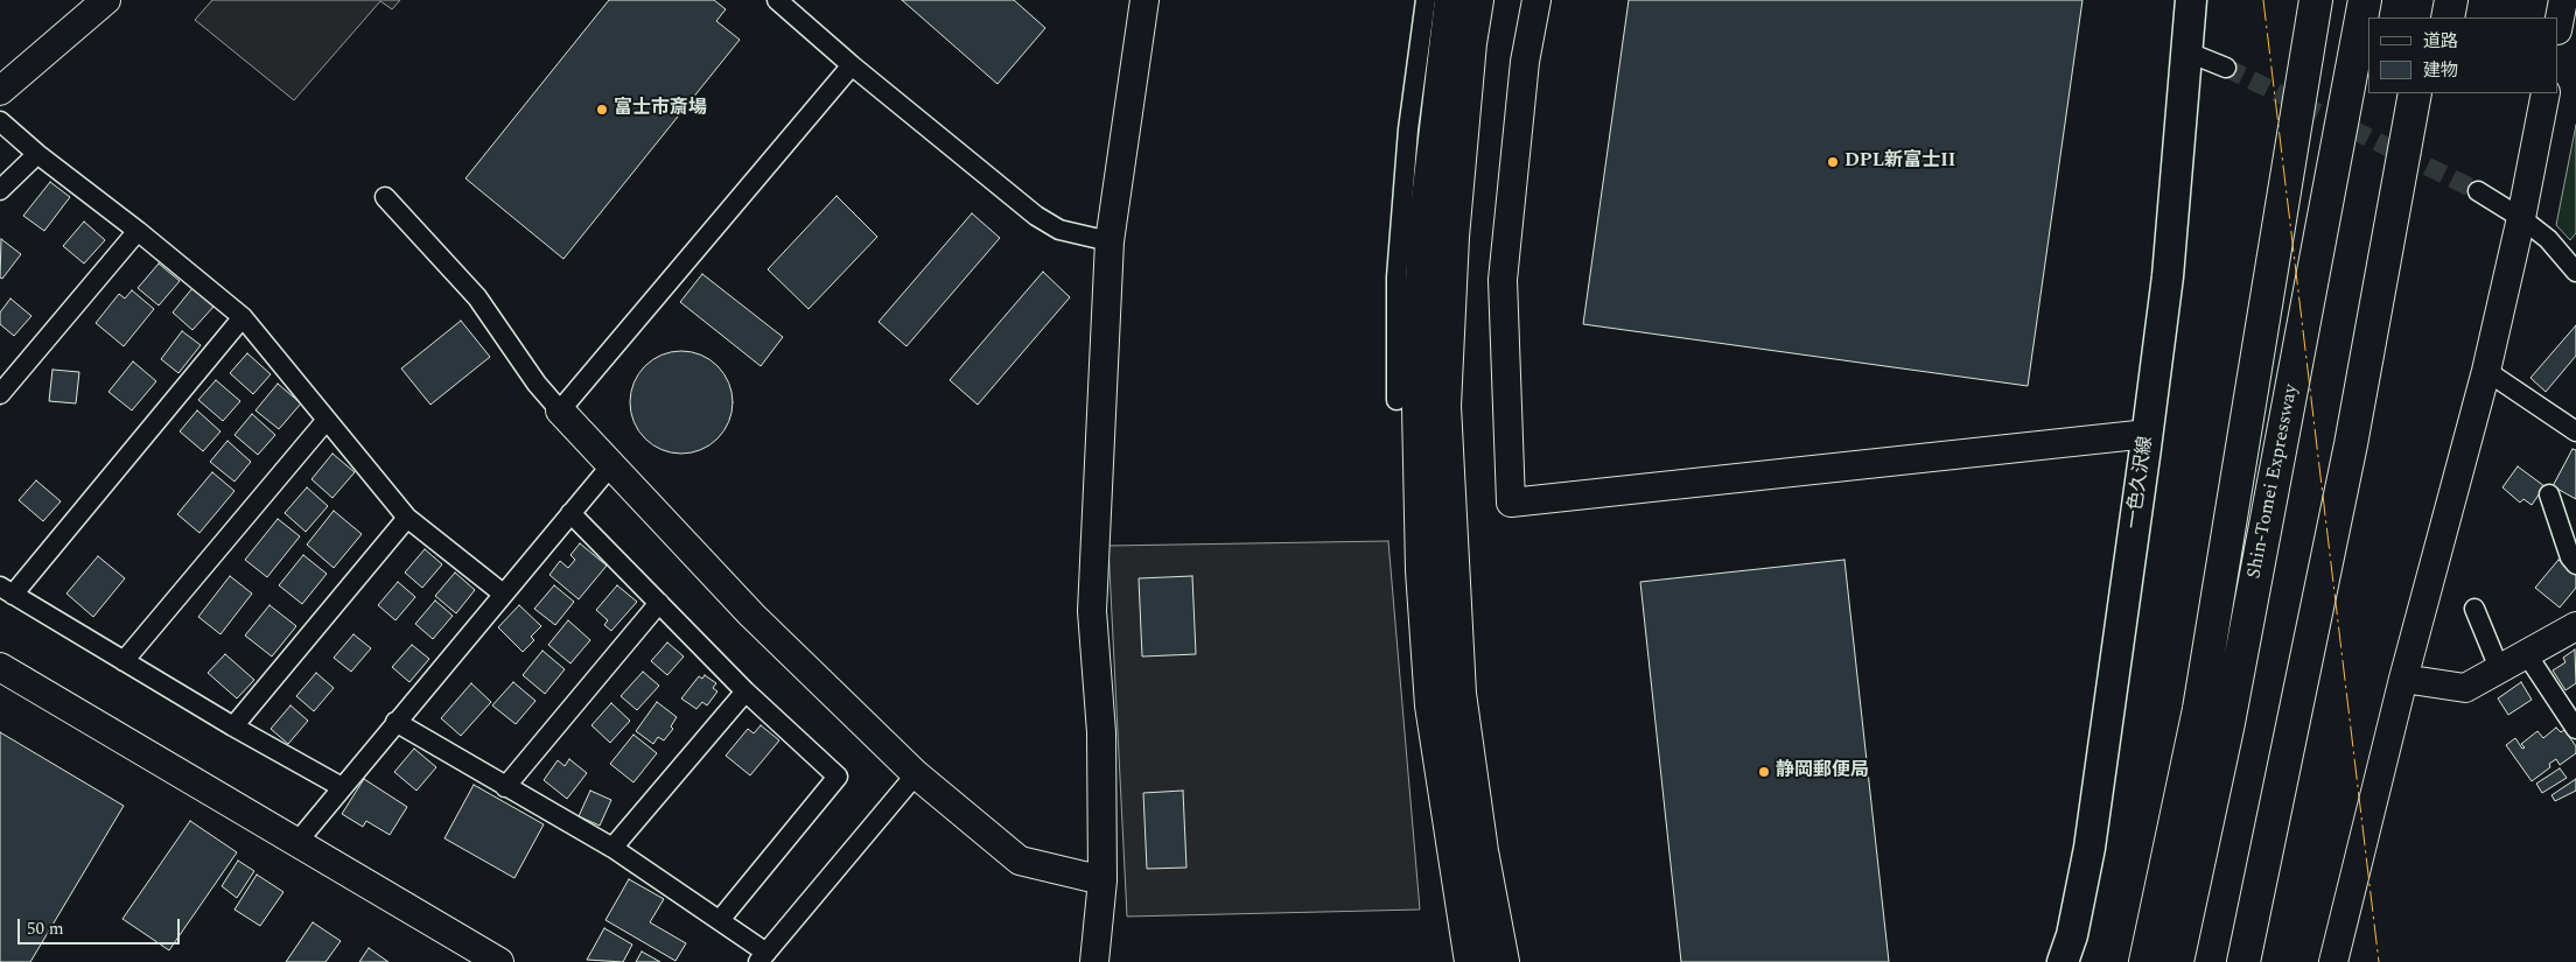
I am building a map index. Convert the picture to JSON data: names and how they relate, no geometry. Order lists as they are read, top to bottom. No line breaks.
{"streets":{"highway":["Shin-Tomei Expressway"],"main road":["一色久沢線"]},"places":["富士市斎場","DPL新富士II","静岡郵便局"],"legend":["道路","建物"],"scale_bar":"50 m"}
